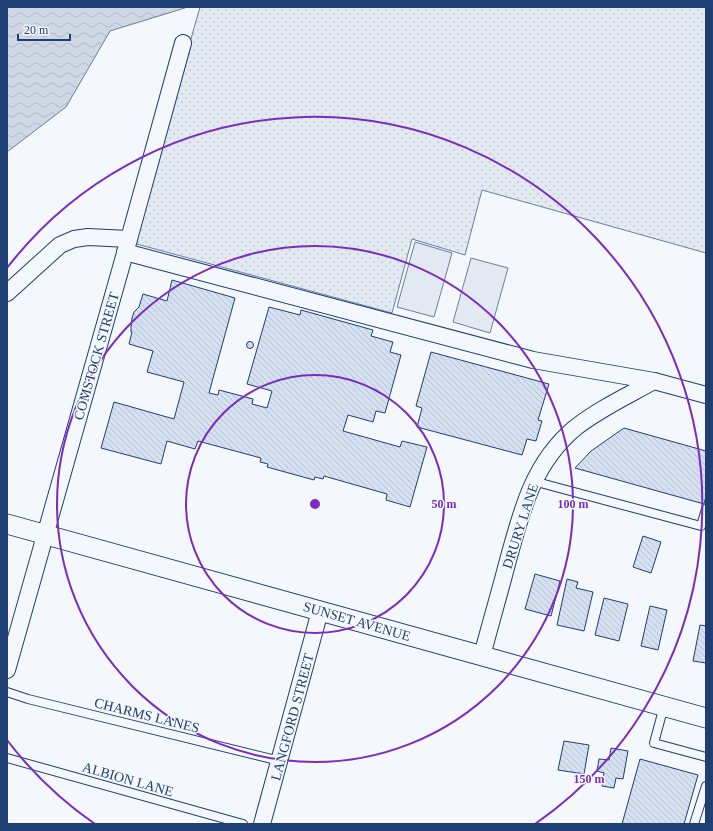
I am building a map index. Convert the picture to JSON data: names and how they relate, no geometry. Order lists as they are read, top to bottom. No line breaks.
{"streets":{"street":["COMSTOCK STREET","DRURY LANE","SUNSET AVENUE","LANGFORD STREET"],"lane":["CHARMS LANES","ALBION LANE"]},"crossings":[["COMSTOCK STREET","SUNSET AVENUE"],["DRURY LANE","SUNSET AVENUE"],["SUNSET AVENUE","LANGFORD STREET"],["CHARMS LANES","LANGFORD STREET"]],"scale_bar":"20 m","rings":["50 m","100 m","150 m"]}
